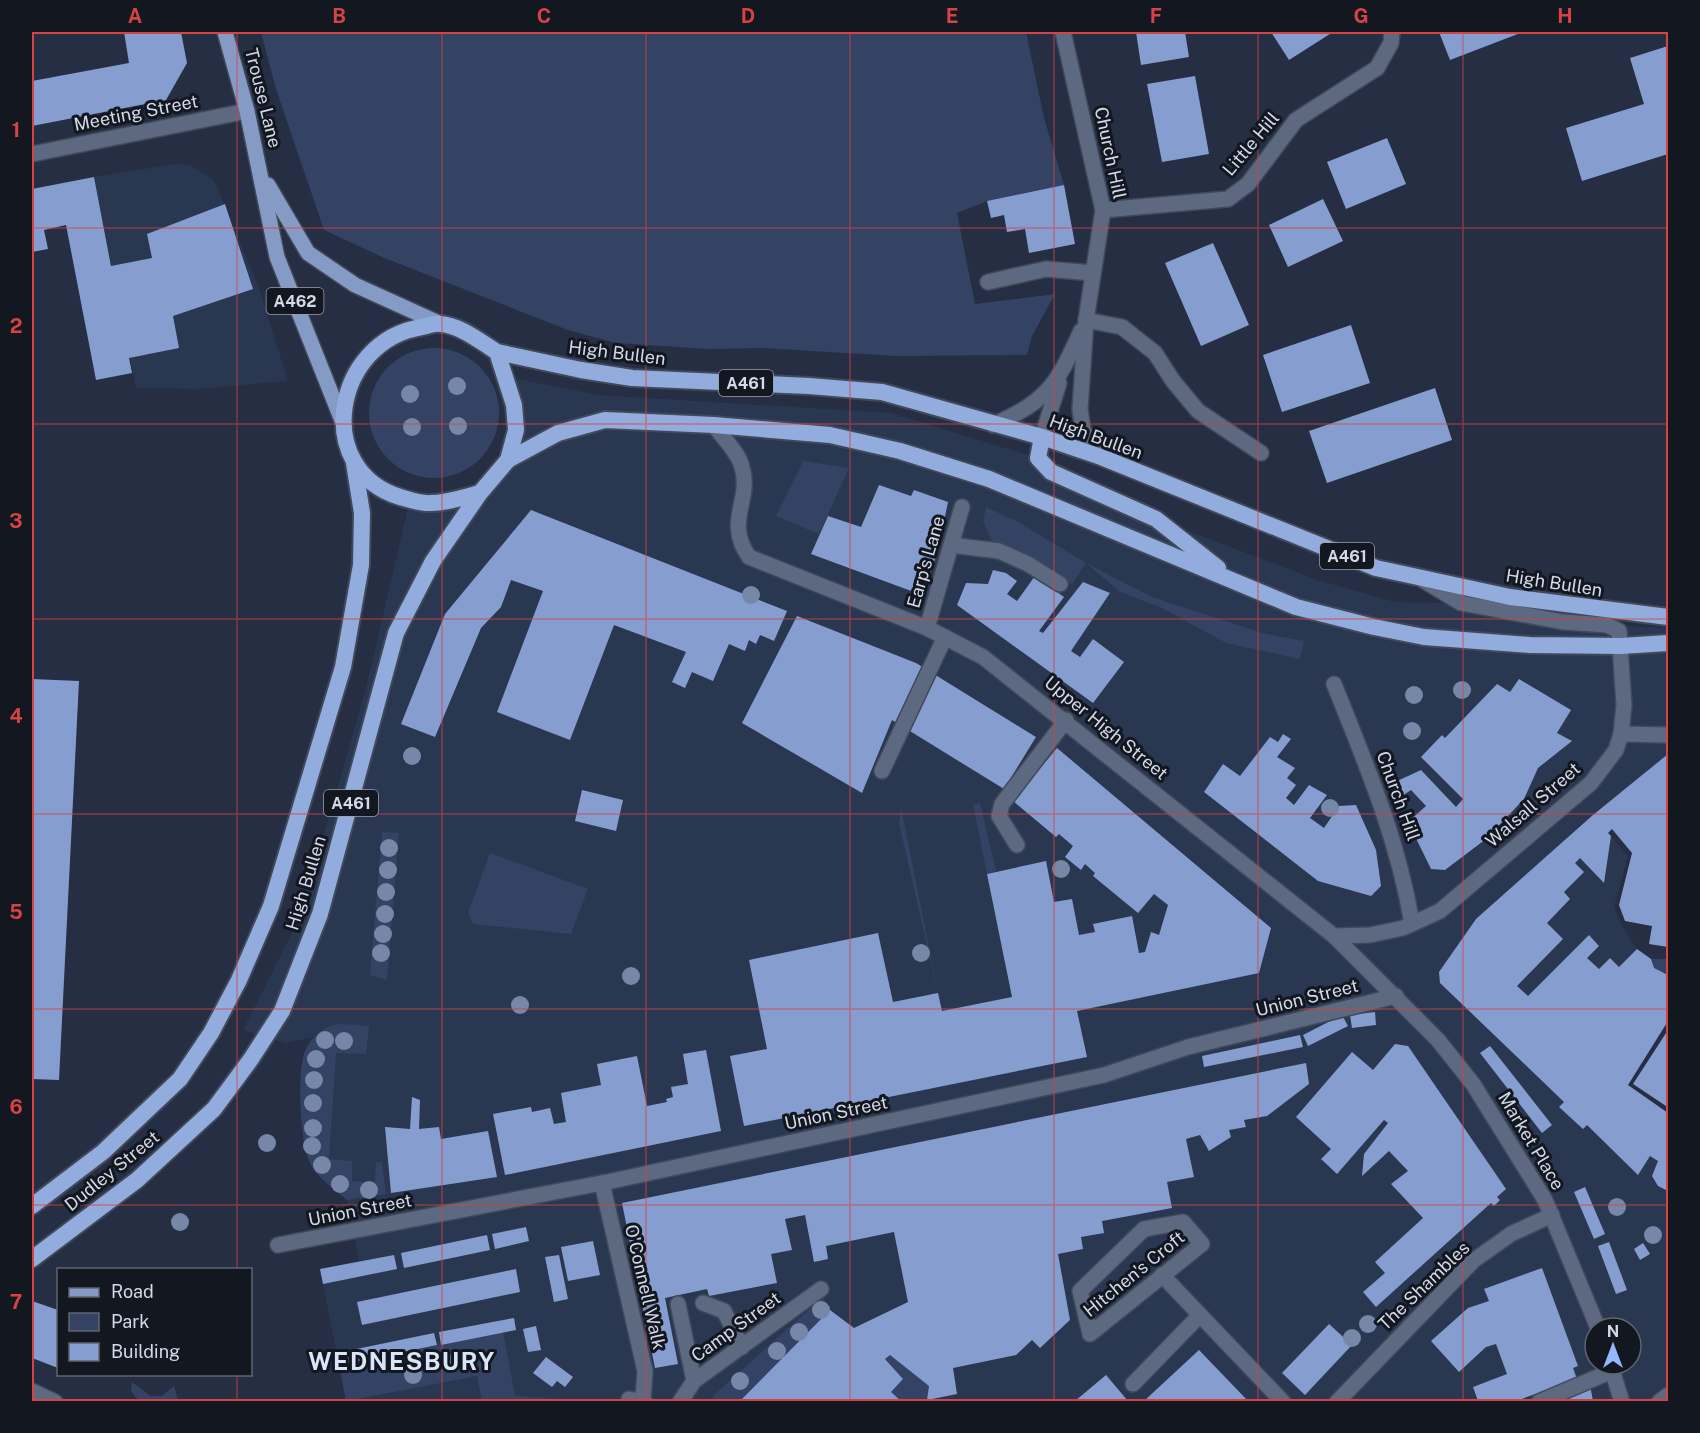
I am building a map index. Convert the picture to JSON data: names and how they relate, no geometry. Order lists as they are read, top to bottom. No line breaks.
{"streets":{"highway":["High Bullen","A461","Dudley Street"],"main road":["Trouse Lane","A462"],"street":["Meeting Street","Little Hill","Church Hill","Earp's Lane","Upper High Street","Walsall Street","Union Street","Market Place","Hitchen's Croft","The Shambles","O'Connell Walk","Camp Street"]},"crossings":[["Trouse Lane","Meeting Street"],["Trouse Lane","High Bullen"],["Trouse Lane","A461"],["Little Hill","Church Hill"],["Church Hill","High Bullen"],["Church Hill","Walsall Street"],["High Bullen","A461"],["High Bullen","Dudley Street"],["Earp's Lane","Upper High Street"],["Upper High Street","Walsall Street"],["Upper High Street","Union Street"],["Upper High Street","Market Place"],["Union Street","Market Place"],["Union Street","O'Connell Walk"],["Market Place","The Shambles"]],"districts":["WEDNESBURY"],"legend":["Road","Park","Building"],"north":"top","grid":{"columns":["A","B","C","D","E","F","G","H"],"rows":["1","2","3","4","5","6","7"]}}
